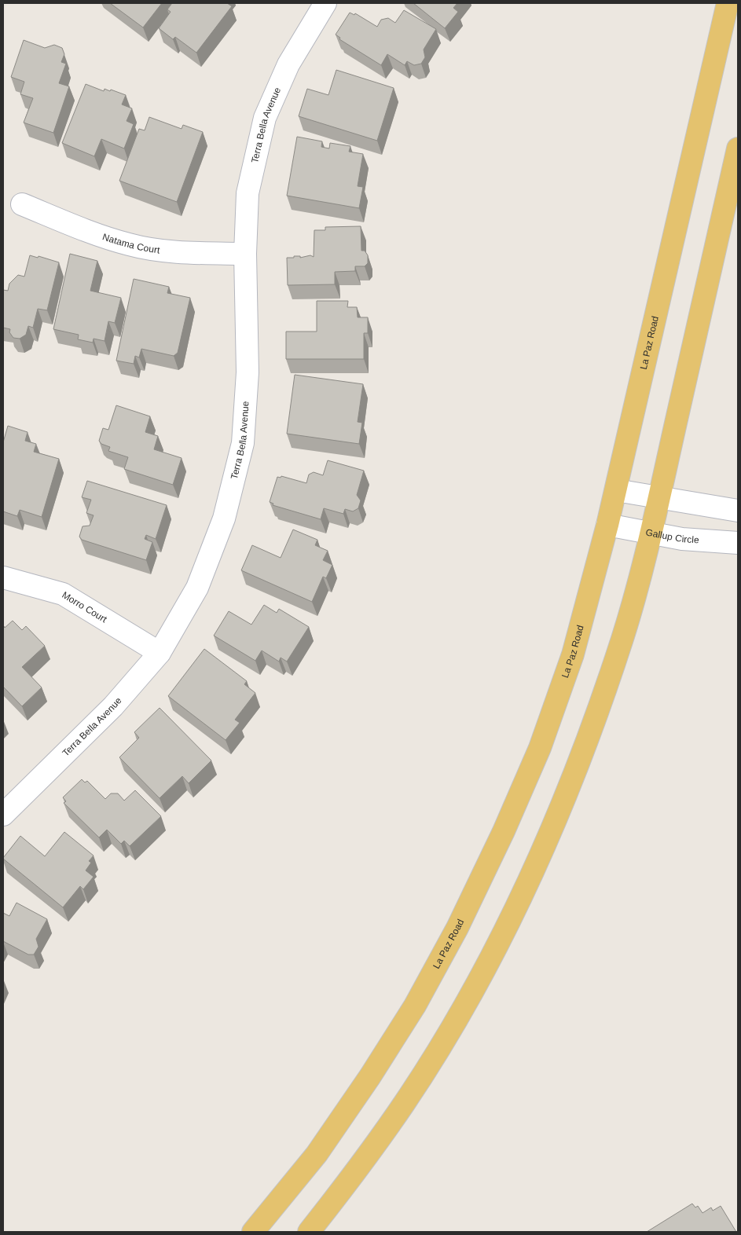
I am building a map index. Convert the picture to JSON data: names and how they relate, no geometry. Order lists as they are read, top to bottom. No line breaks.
{"streets":{"main road":["La Paz Road"],"street":["Terra Bella Avenue","Natama Court","Gallup Circle","Morro Court"]},"crossings":[["Terra Bella Avenue","Natama Court"],["Terra Bella Avenue","Morro Court"],["La Paz Road","Gallup Circle"]]}
